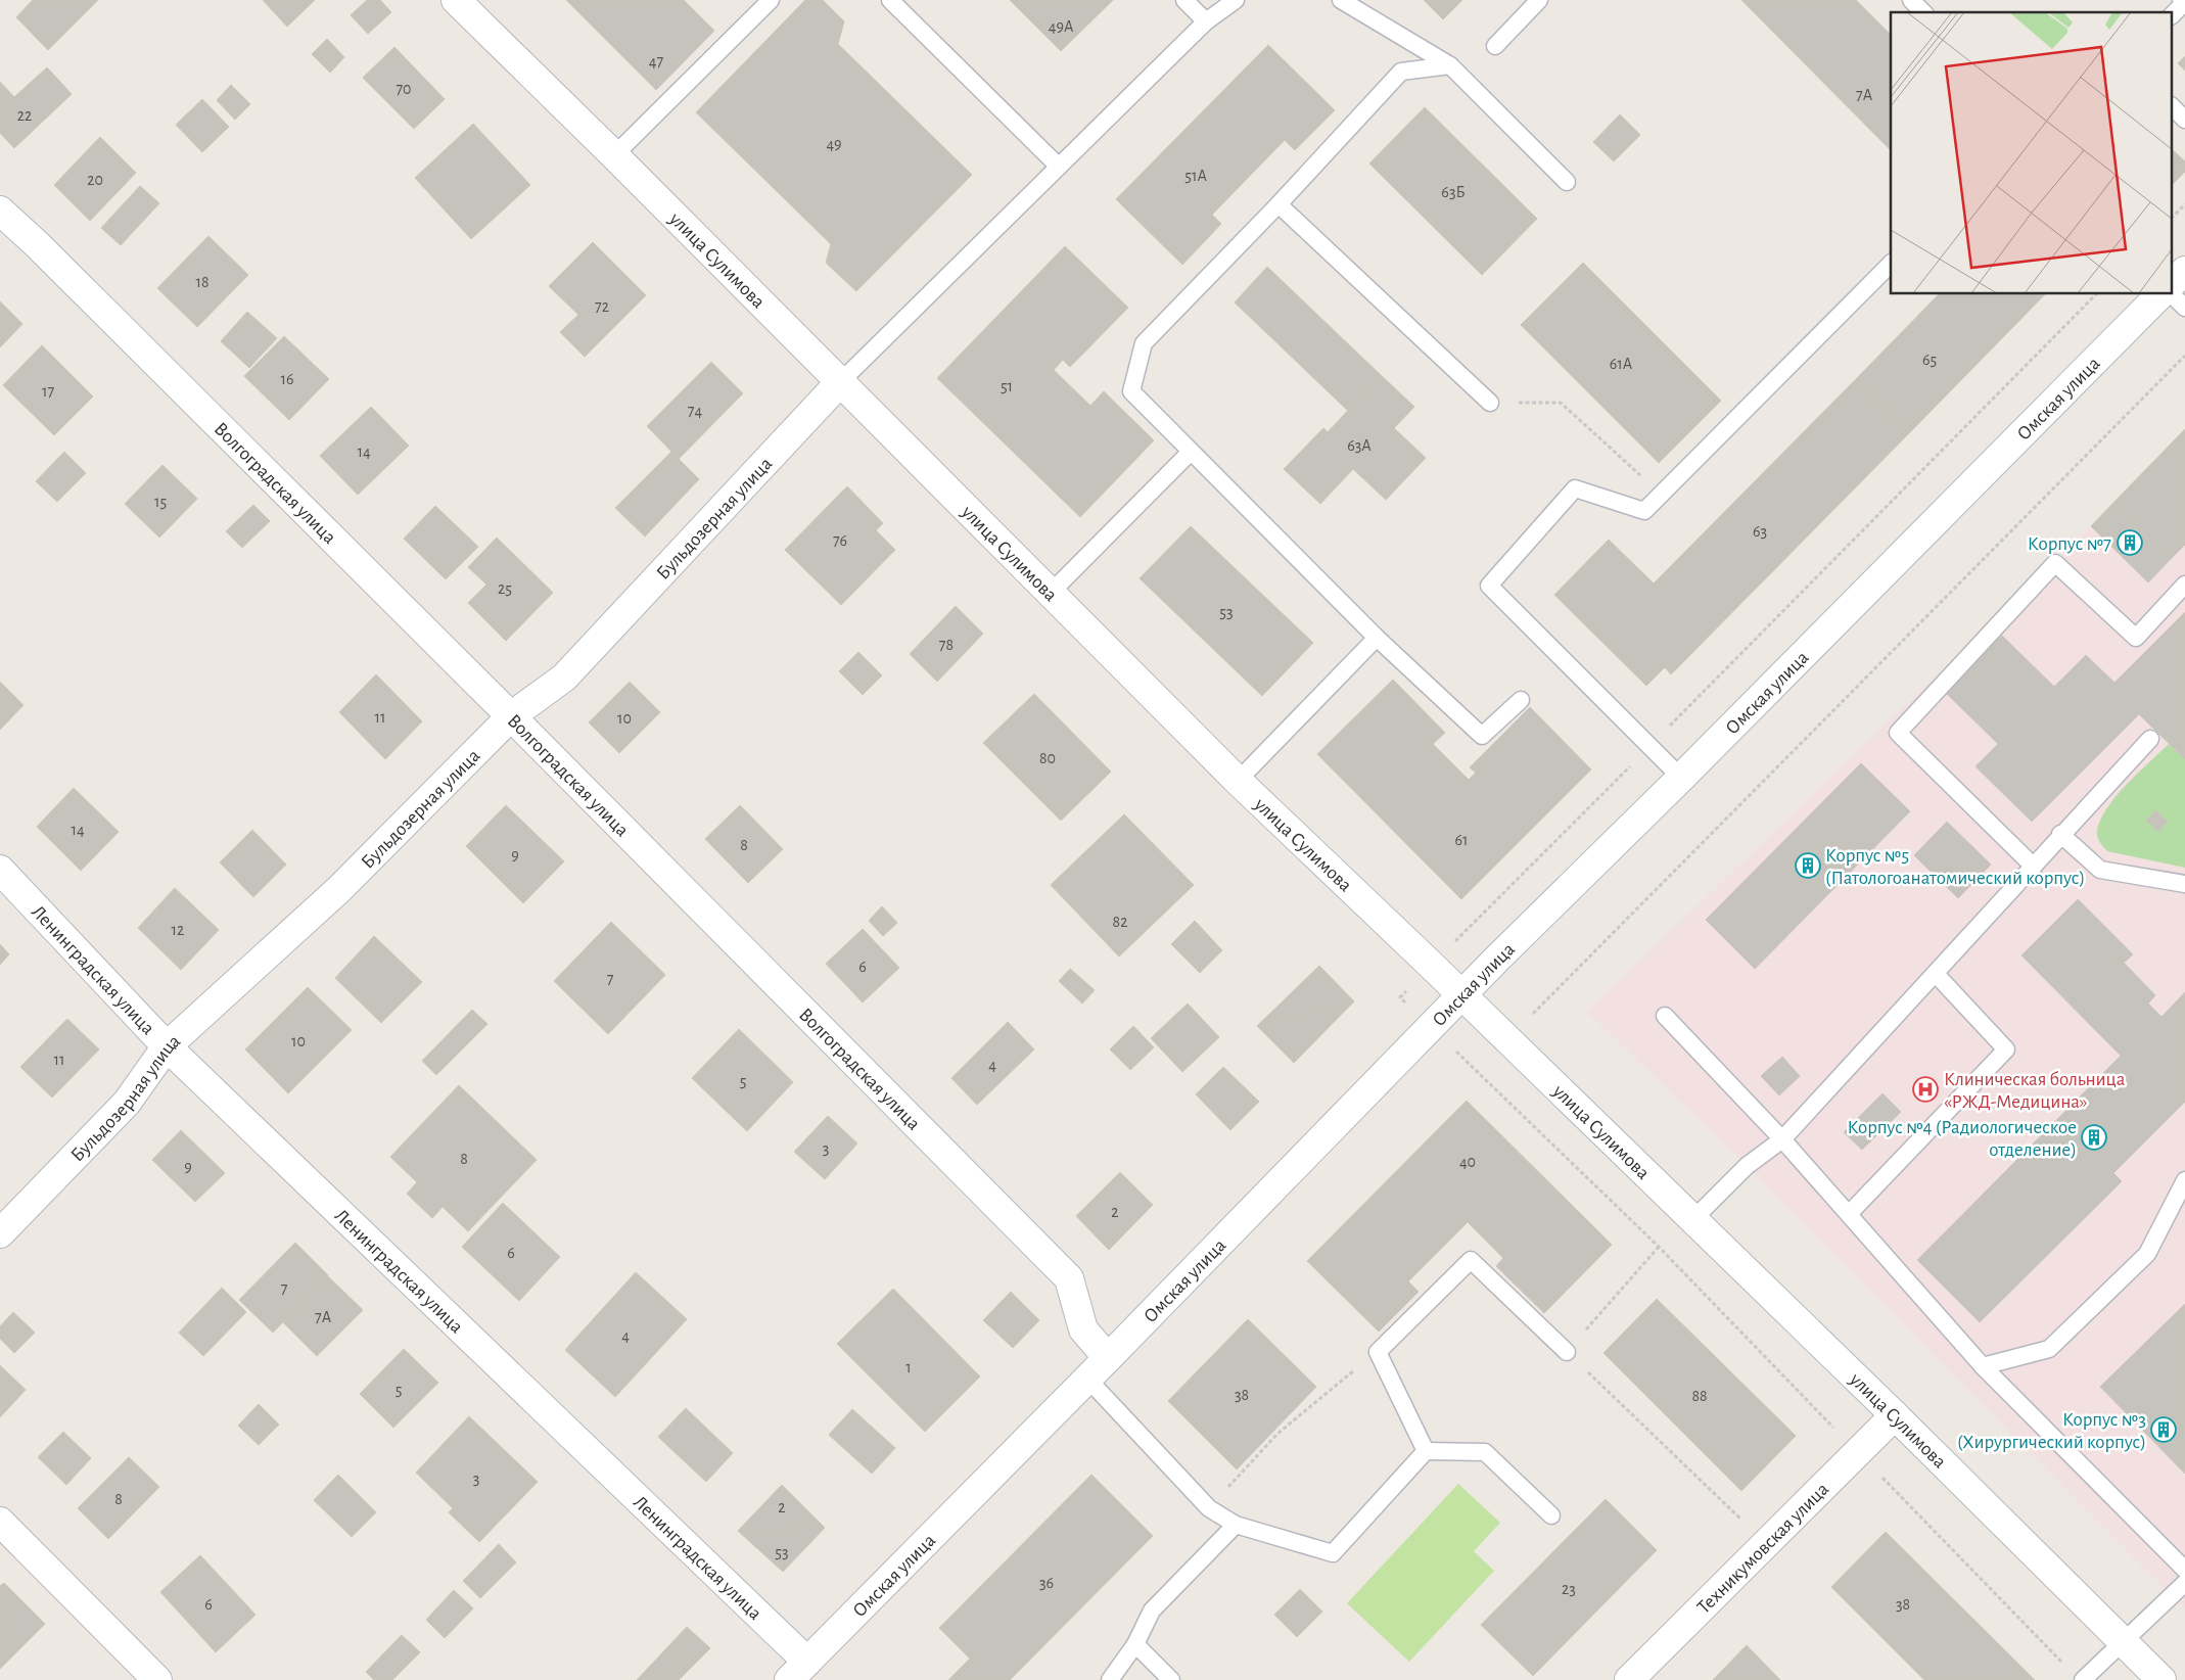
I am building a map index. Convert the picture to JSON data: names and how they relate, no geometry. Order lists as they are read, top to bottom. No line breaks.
{"streets":{"street":["улица Сулимова","Омская улица","Волгоградская улица","Бульдозерная улица","Ленинградская улица","Техникумовская улица"]},"crossings":[["улица Сулимова","Омская улица"],["улица Сулимова","Бульдозерная улица"],["улица Сулимова","Техникумовская улица"],["Омская улица","Волгоградская улица"],["Омская улица","Ленинградская улица"],["Волгоградская улица","Бульдозерная улица"],["Бульдозерная улица","Ленинградская улица"]],"places":{"building":["Корпус №7","Корпус №5 (Патологоанатомический корпус)","Корпус №4 (Радиологическое отделение)","Корпус №3 (Хирургический корпус)"],"hospital":["Клиническая больница «РЖД-Медицина»"]},"house_numbers":["49А","47","70","7А","22","49","51А","20","63Б","18","72","65","61А","16","51","17","74","63А","14","15","63","76","25","53","78","11","10","80","14","61","8","9","82","12","6","7","10","11","4","5","3","8","40","9","2","6","7","7А","4","1","5","38","88","3","8","2","53","36","23","6","38"]}
